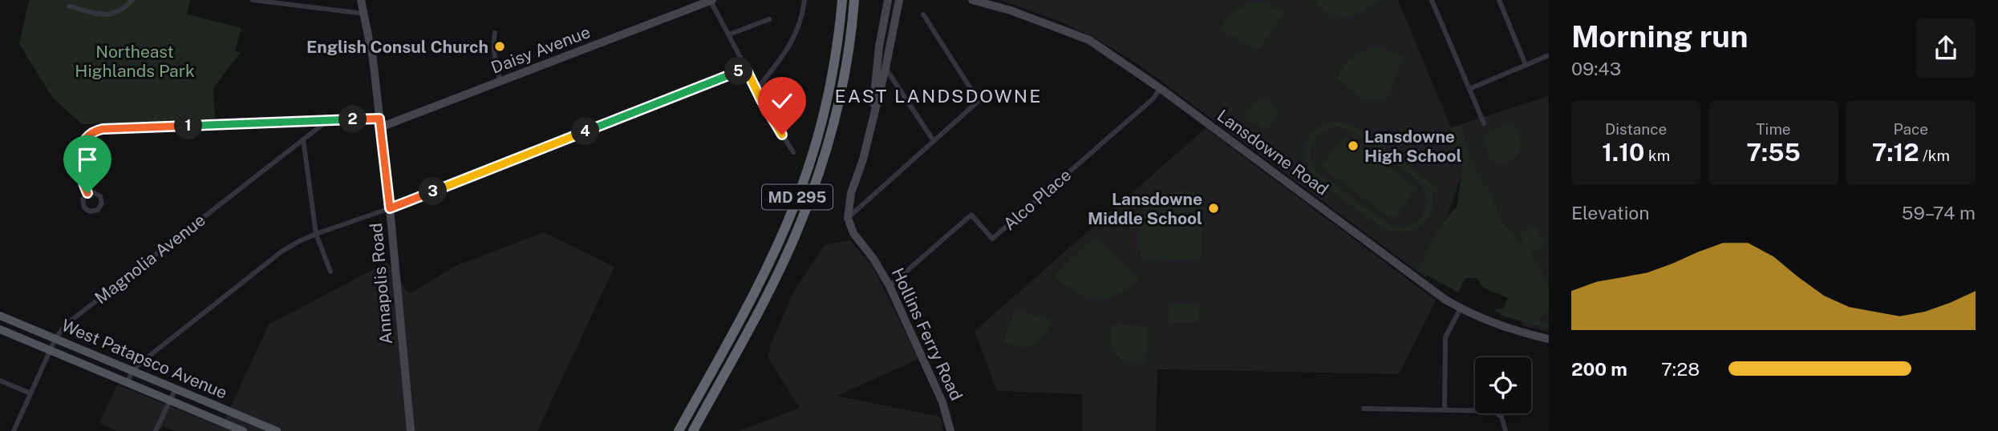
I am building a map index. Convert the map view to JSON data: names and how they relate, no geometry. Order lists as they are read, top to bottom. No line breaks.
{"streets":{"highway":["MD 295"],"main road":["West Patapsco Avenue"],"street":["Daisy Avenue","Lansdowne Road","Alco Place","Magnolia Avenue","Annapolis Road","Hollins Ferry Road"]},"crossings":[["Daisy Avenue","Annapolis Road"],["Lansdowne Road","Alco Place"],["Alco Place","Hollins Ferry Road"],["Magnolia Avenue","West Patapsco Avenue"]],"districts":["EAST LANDSDOWNE"],"parks":["Northeast Highlands Park"],"places":["English Consul Church","Lansdowne High School","Lansdowne Middle School"],"page":{"heading":["Morning run","09:43"],"pins":["5","2","1","4","3"],"stats":[["Distance","1.10 km"],["Time","7:55"],["Pace","7:12 /km"]],"chart":["Elevation","59–74 m"],"list":[{"name":"200 m","note":"7:28"}]}}
